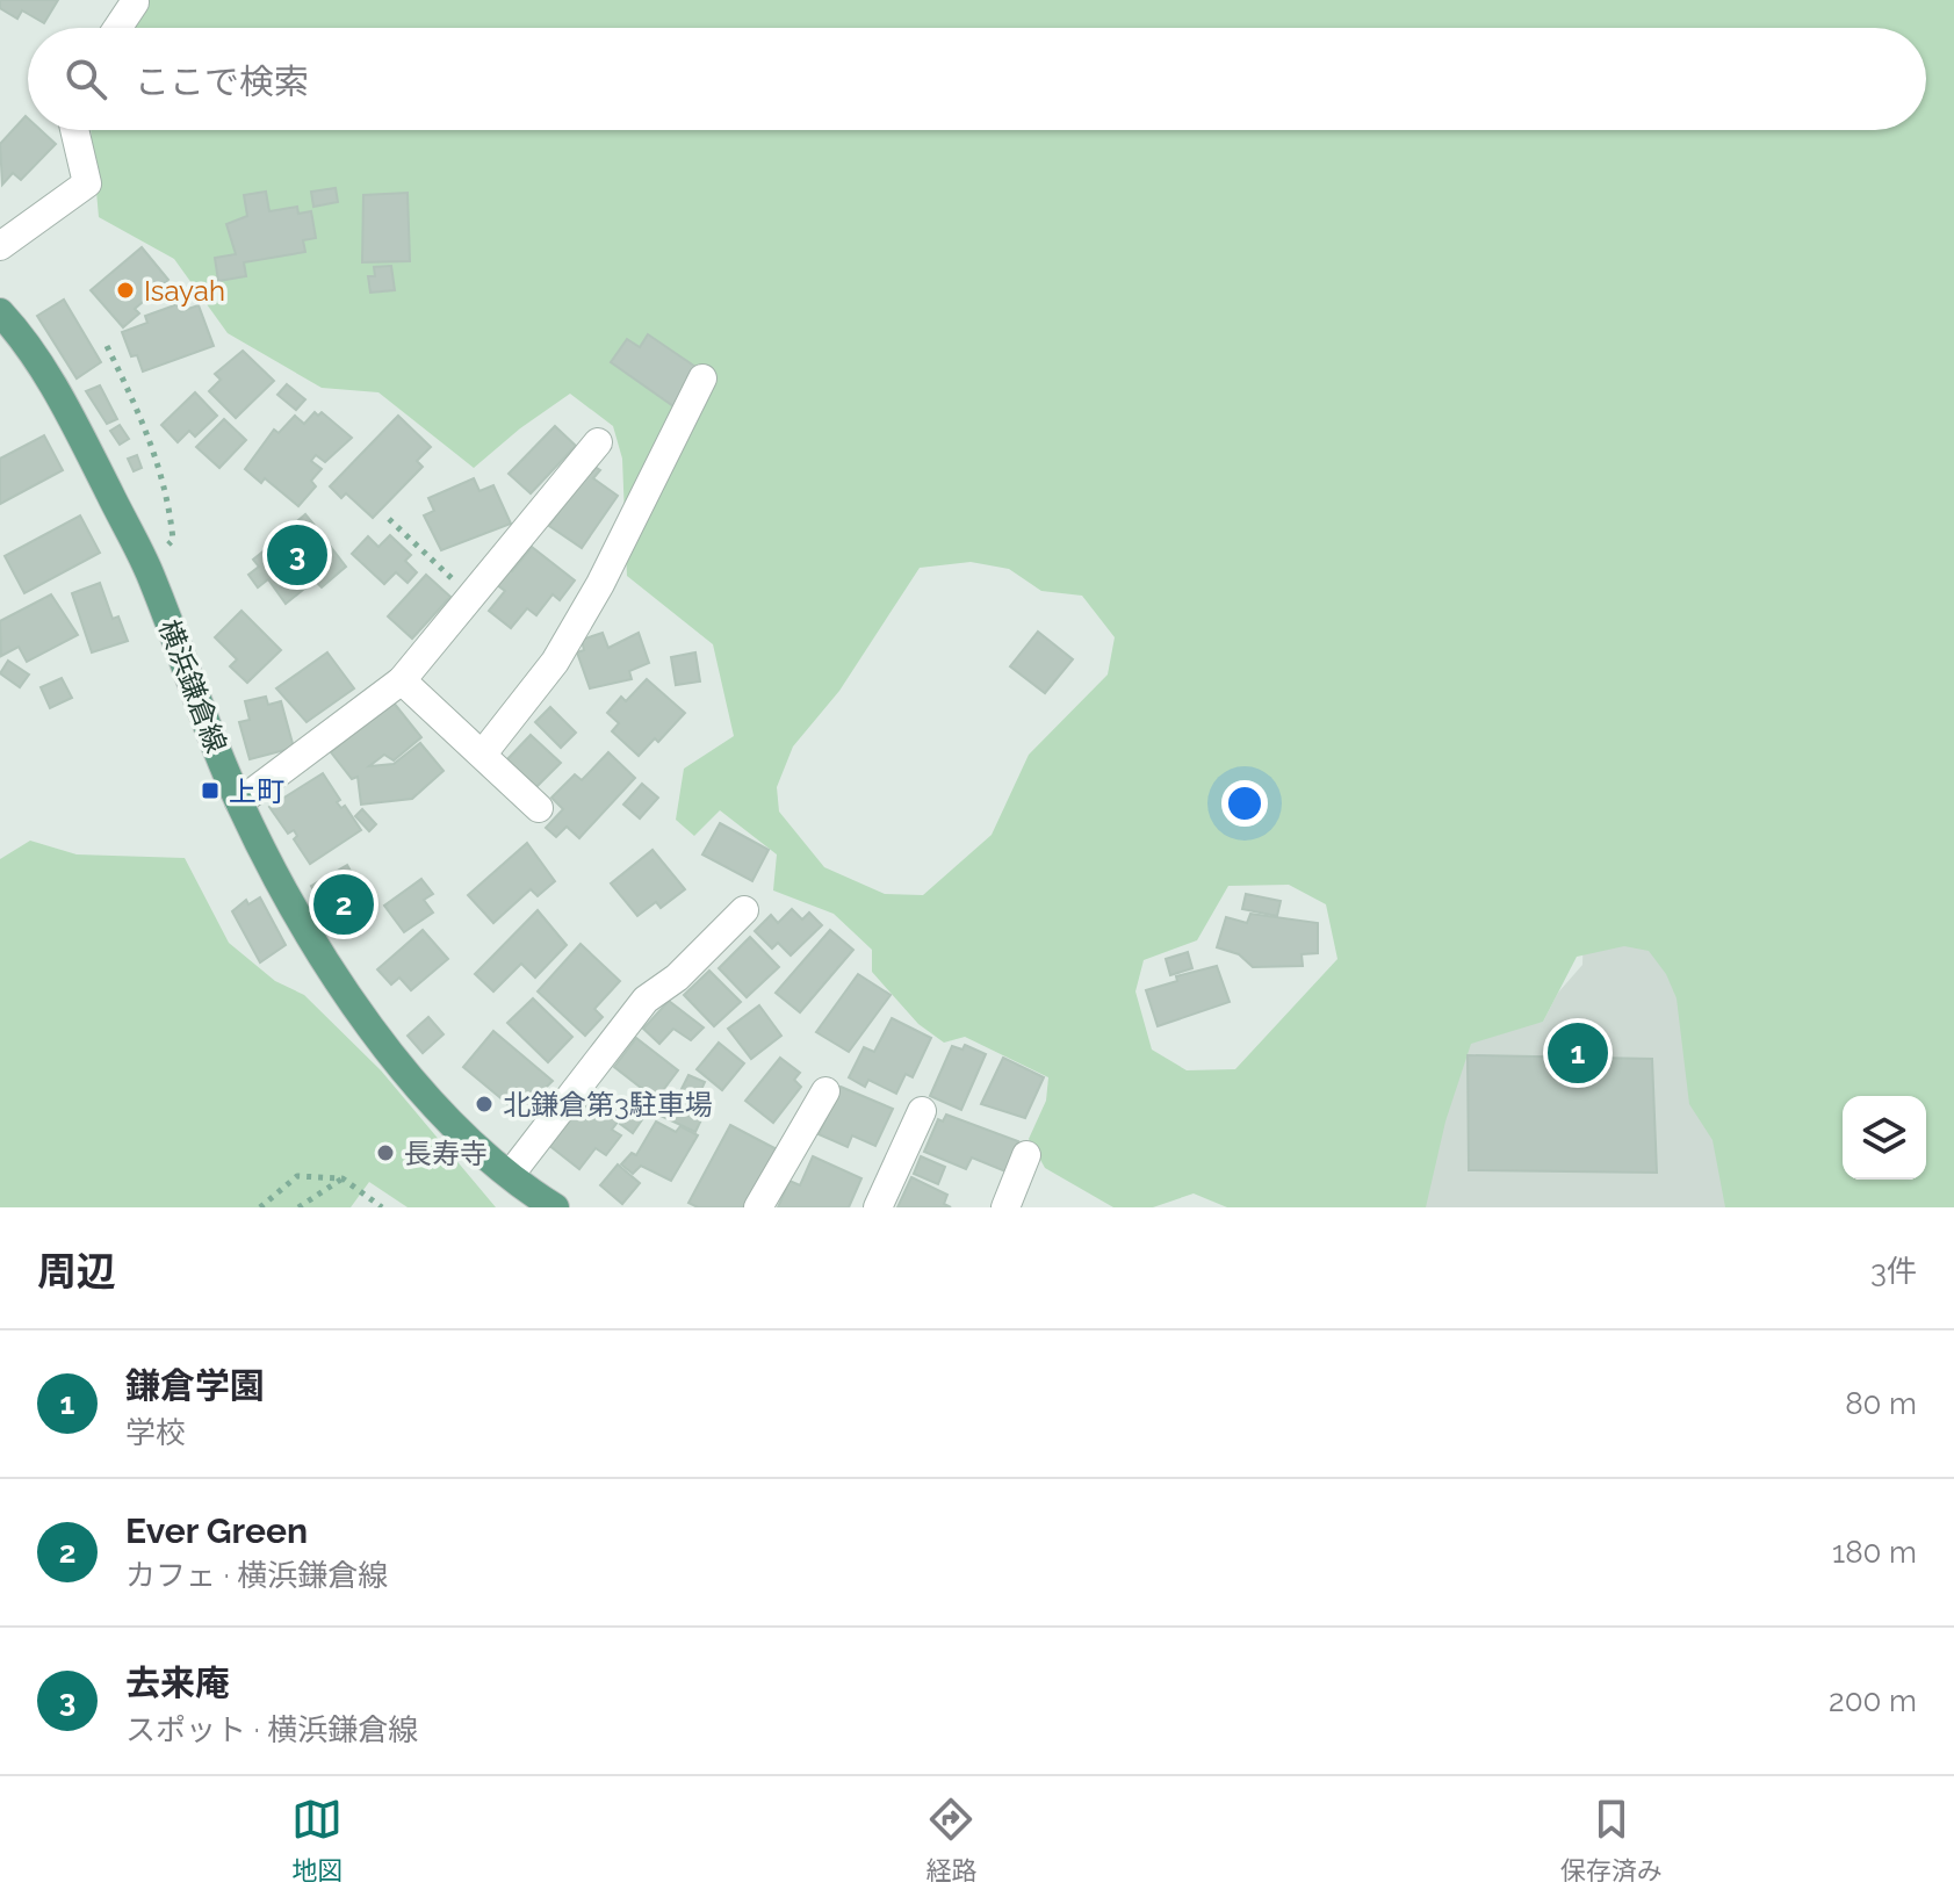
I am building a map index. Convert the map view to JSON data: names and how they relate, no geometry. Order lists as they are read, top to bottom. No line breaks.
{"streets":{"main road":["横浜鎌倉線"]},"places":{"other":["Isayah","北鎌倉第3駐車場","長寿寺"],"transit":["上町"]},"page":{"search":"ここで検索","pins":["3","2","1"],"heading":["周辺","3件"],"list":[{"mark":"1","name":"鎌倉学園","note":"学校","value":"80 m"},{"mark":"2","name":"Ever Green","note":"カフェ · 横浜鎌倉線","value":"180 m"},{"mark":"3","name":"去来庵","note":"スポット · 横浜鎌倉線","value":"200 m"}],"nav":["地図","経路","保存済み"]}}
